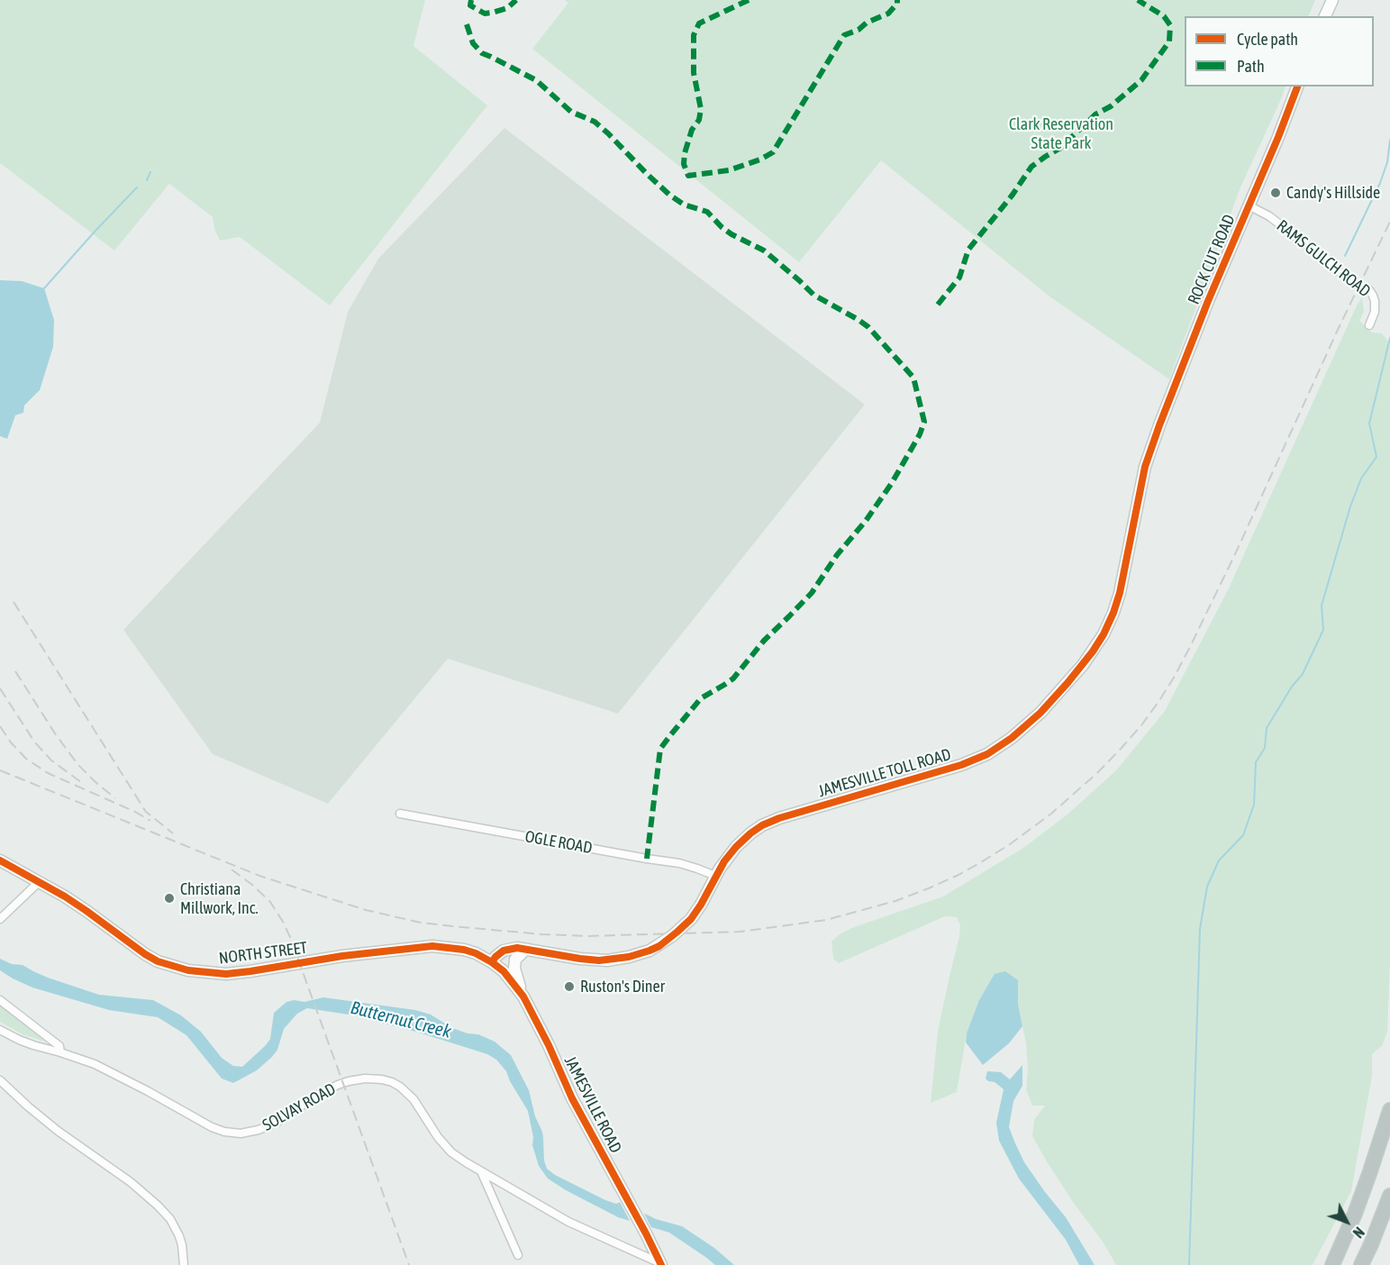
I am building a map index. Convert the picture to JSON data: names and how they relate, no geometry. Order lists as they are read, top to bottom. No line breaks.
{"streets":{"street":["RAMS GULCH ROAD","ROCK CUT ROAD","JAMESVILLE TOLL ROAD","OGLE ROAD","NORTH STREET","JAMESVILLE ROAD","SOLVAY ROAD"]},"crossings":[["RAMS GULCH ROAD","ROCK CUT ROAD"],["ROCK CUT ROAD","JAMESVILLE TOLL ROAD"],["JAMESVILLE TOLL ROAD","OGLE ROAD"],["JAMESVILLE TOLL ROAD","NORTH STREET"],["JAMESVILLE TOLL ROAD","JAMESVILLE ROAD"],["NORTH STREET","JAMESVILLE ROAD"],["JAMESVILLE ROAD","SOLVAY ROAD"]],"water":["Butternut Creek"],"parks":["Clark Reservation State Park"],"places":["Candy's Hillside","Christiana Millwork, Inc.","Ruston's Diner"],"legend":["Cycle path","Path"],"north":"bottom right"}
